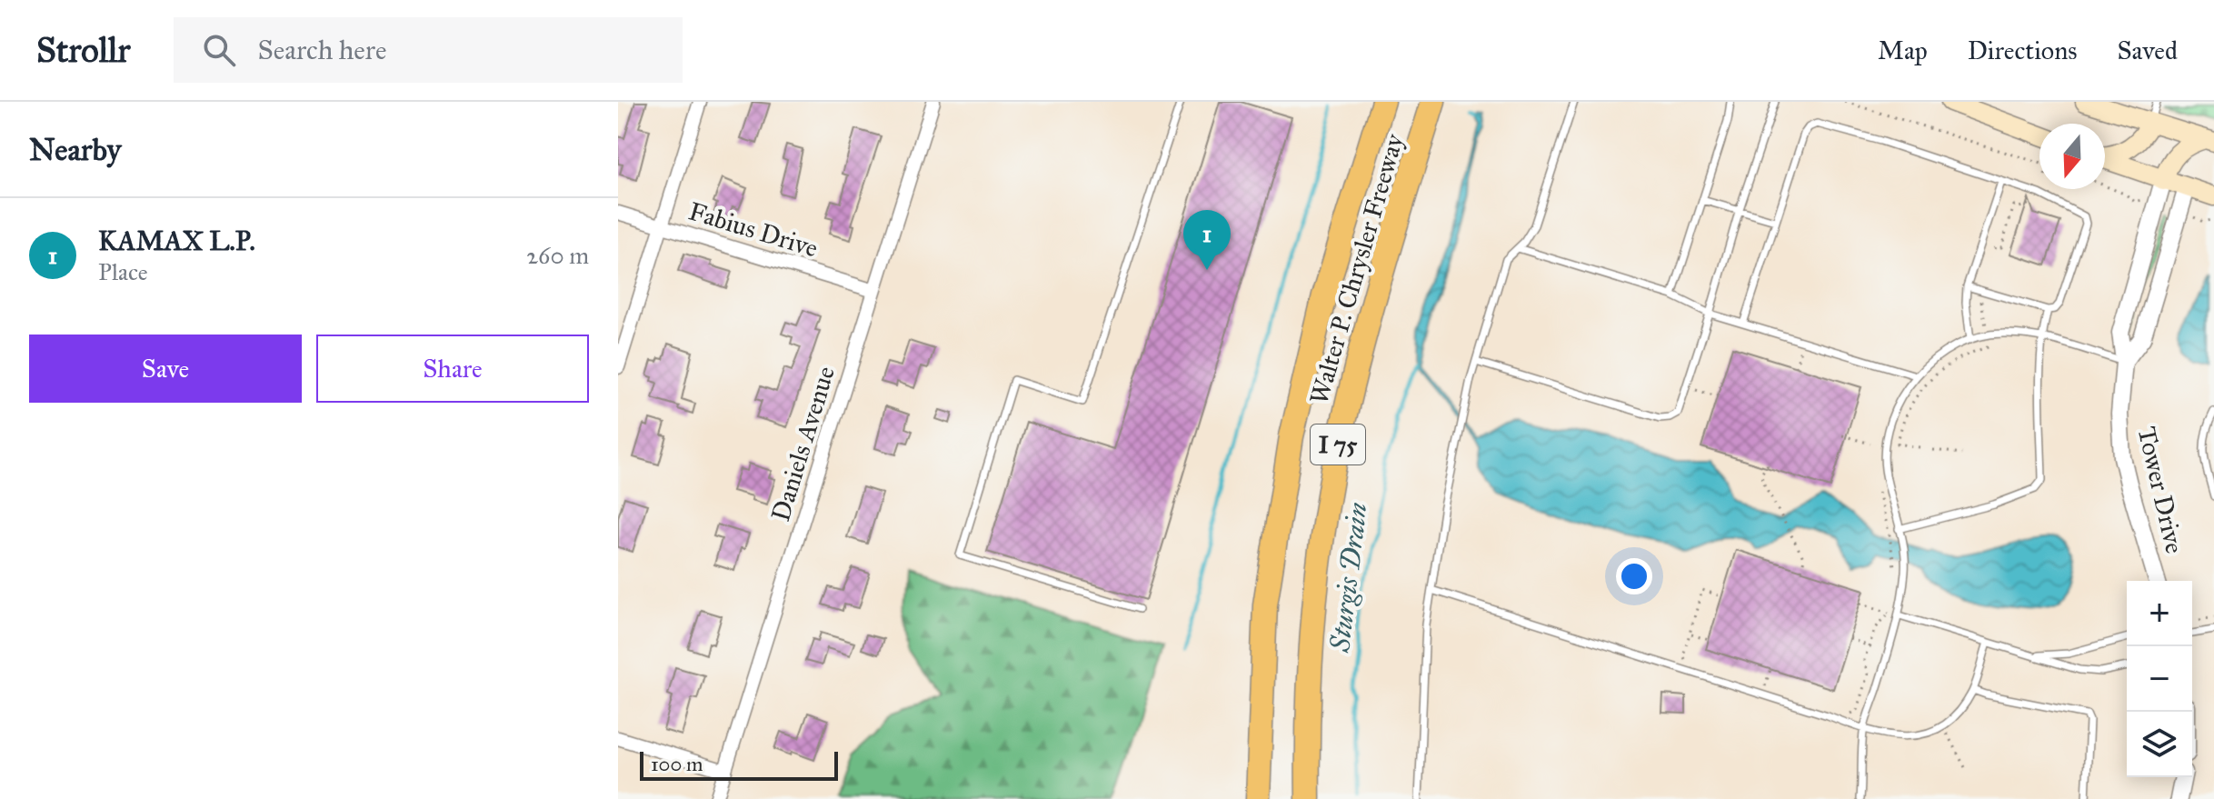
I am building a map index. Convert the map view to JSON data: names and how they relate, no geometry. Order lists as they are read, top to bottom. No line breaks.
{"streets":{"highway":["Walter P. Chrysler Freeway","I 75"],"street":["Fabius Drive","Daniels Avenue","Tower Drive"]},"crossings":[["Fabius Drive","Daniels Avenue"]],"water":["Sturgis Drain"],"scale_bar":"100 m","north":"bottom","page":{"header":"Strollr","search":"Search here","nav":["Map","Directions","Saved"],"heading":"Nearby","list":[{"mark":"1","name":"KAMAX L.P.","note":"Place","value":"260 m"}],"pins":"1","buttons":["Save","Share"],"map_buttons":["+","−"],"scale":"100 m"}}
